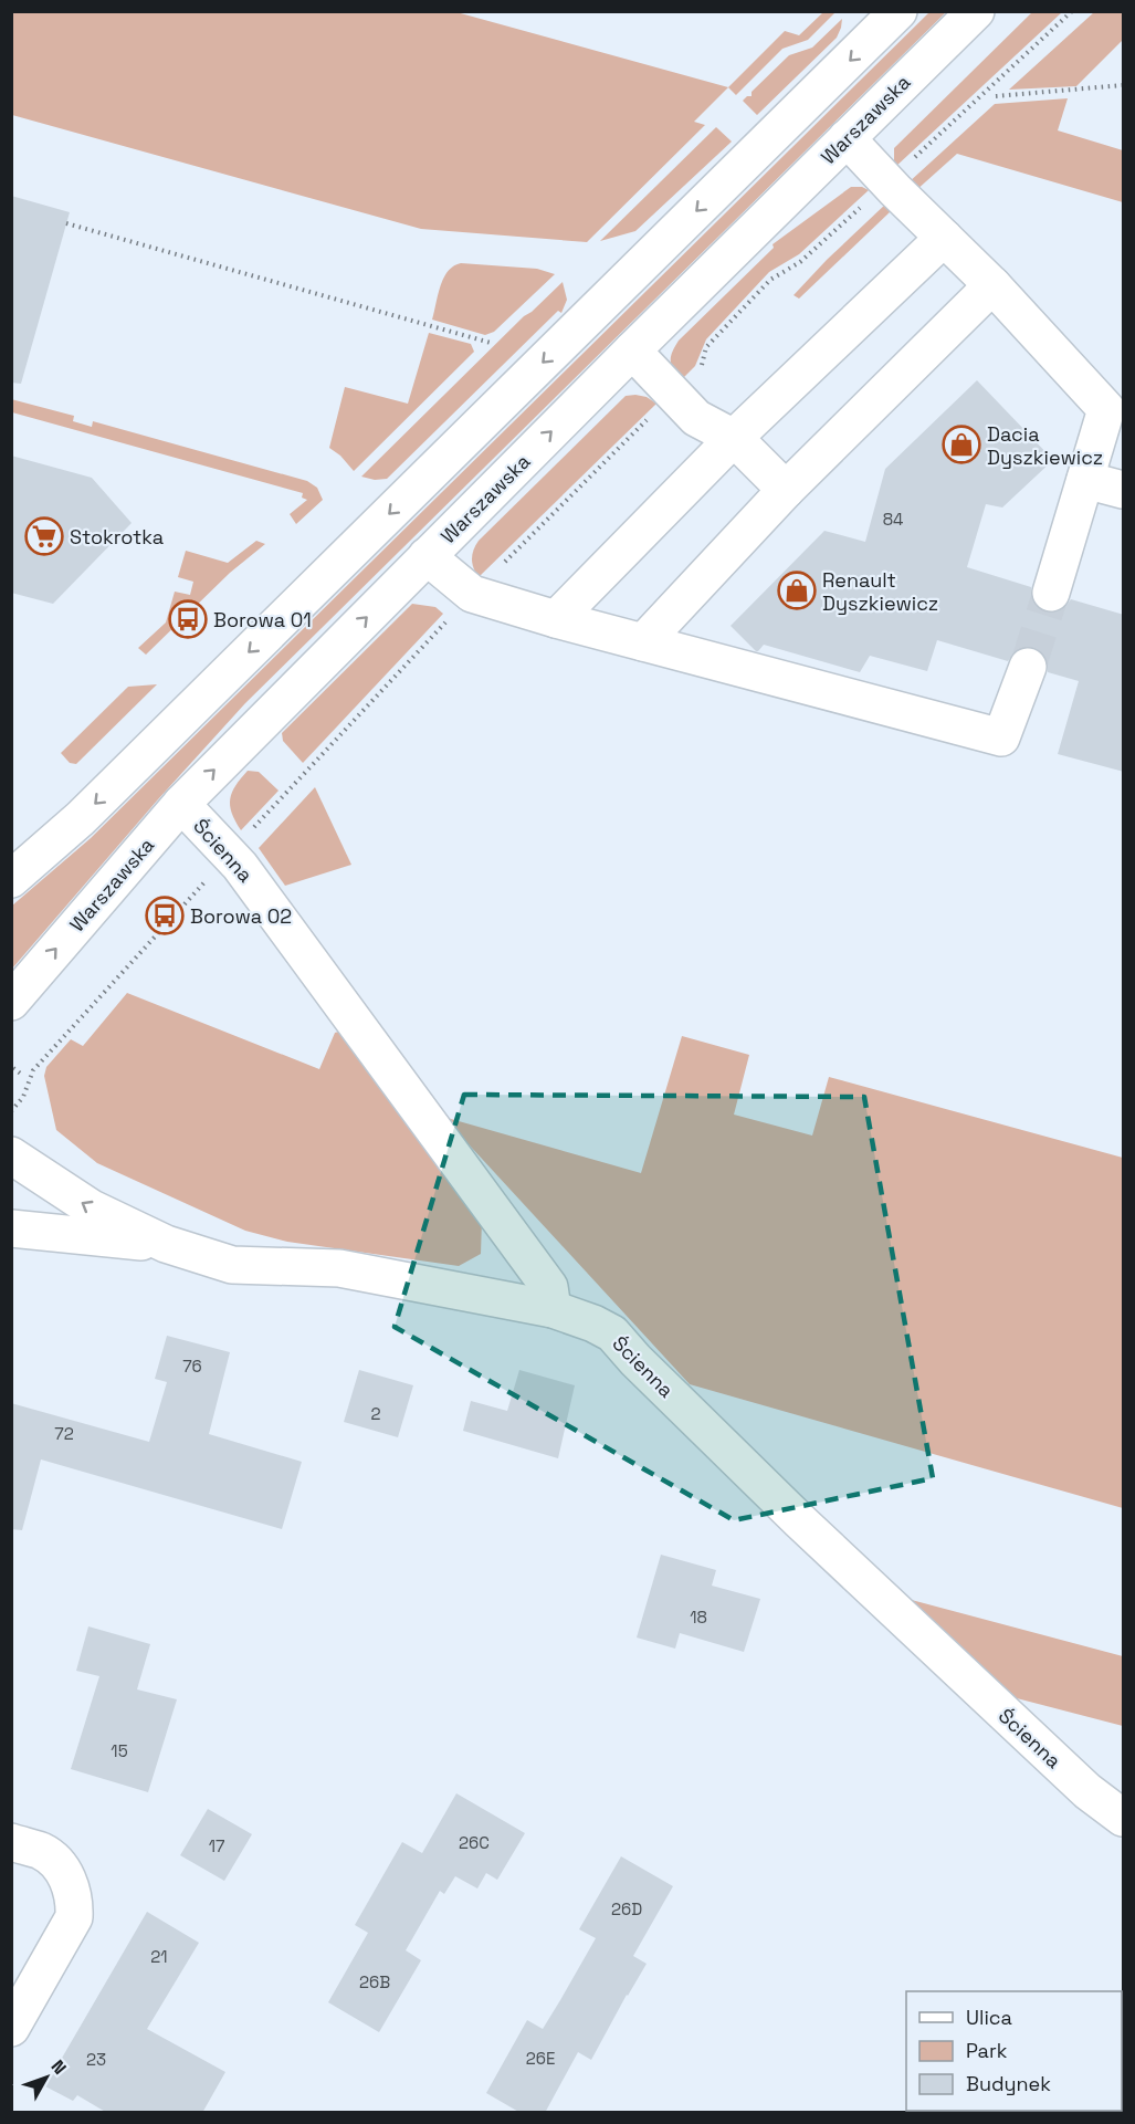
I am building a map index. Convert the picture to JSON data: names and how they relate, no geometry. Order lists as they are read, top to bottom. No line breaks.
{"streets":{"main road":["Warszawska","Ścienna"]},"crossings":[["Warszawska","Ścienna"]],"places":{"shop":["Dacia Dyszkiewicz","Renault Dyszkiewicz"],"supermarket":["Stokrotka"],"bus stop":["Borowa 01","Borowa 02"]},"house_numbers":["84","76","2","72","18","15","26C","17","26D","21","26B","26E","23"],"legend":["Ulica","Park","Budynek"],"north":"top right"}
